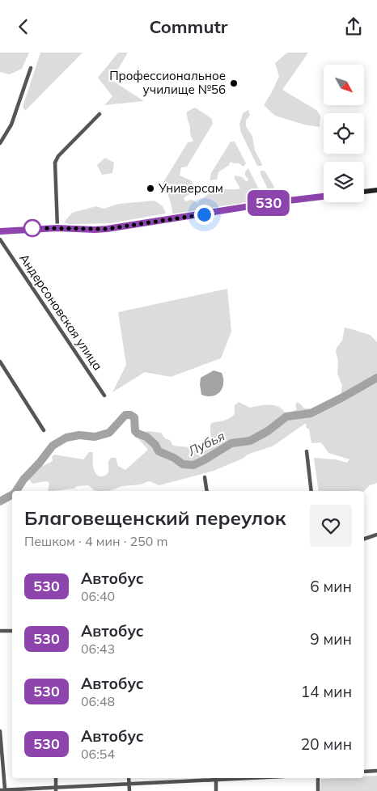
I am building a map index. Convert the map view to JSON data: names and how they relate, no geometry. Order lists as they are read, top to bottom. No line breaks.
{"streets":{"street":["Андерсоновская улица"]},"water":["Лубья"],"places":["Профессиональное училище №56","Универсам"],"lines":["bus line 530"],"north":"bottom right","page":{"header":"Commutr","on_map":"530","heading":["Благовещенский переулок","Пешком · 4 мин · 250 m"],"list":[{"mark":"530","name":"Автобус","note":"06:40","value":"6 мин"},{"mark":"530","name":"Автобус","note":"06:43","value":"9 мин"},{"mark":"530","name":"Автобус","note":"06:48","value":"14 мин"},{"mark":"530","name":"Автобус","note":"06:54","value":"20 мин"}]}}
